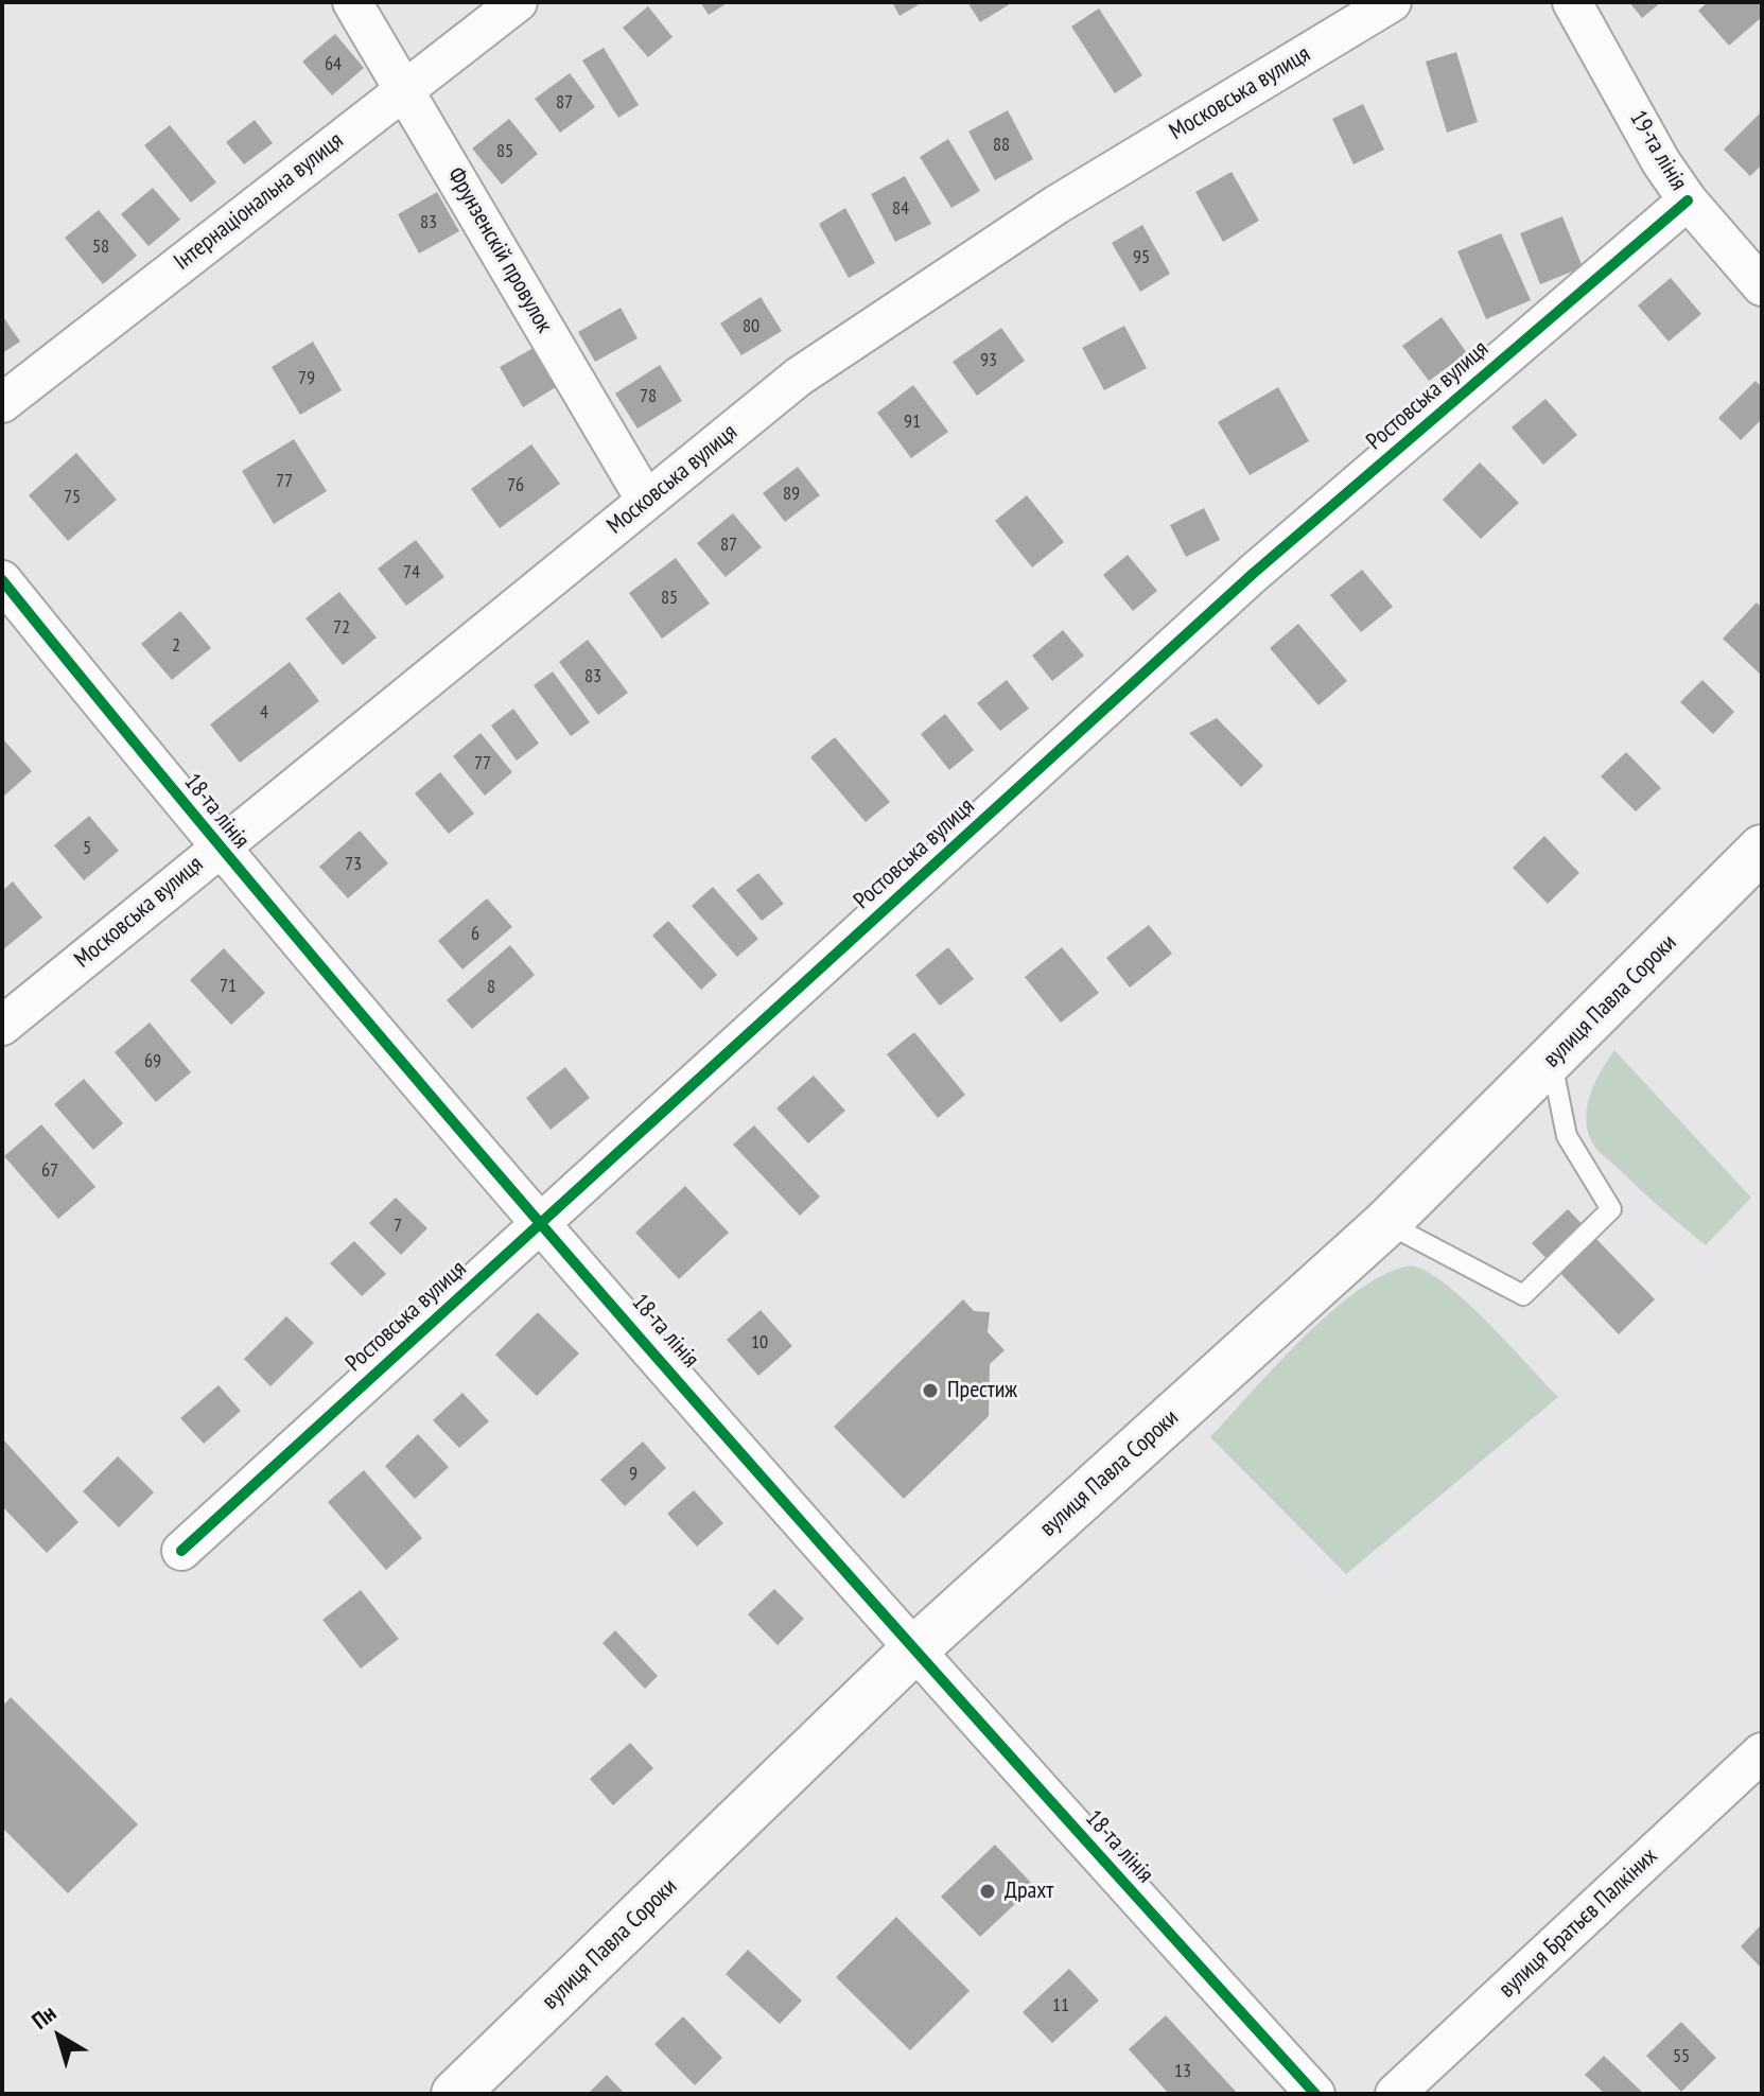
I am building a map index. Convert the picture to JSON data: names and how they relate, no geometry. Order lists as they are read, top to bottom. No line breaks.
{"streets":{"street":["Московська вулиця","19-та лінія","Інтернаціональна вулиця","Фрунзенскій провулок","Ростовська вулиця","18-та лінія","вулиця Павла Сороки","вулиця Братьєв Палкіних"]},"crossings":[["Московська вулиця","Фрунзенскій провулок"],["Московська вулиця","18-та лінія"],["19-та лінія","Ростовська вулиця"],["Інтернаціональна вулиця","Фрунзенскій провулок"],["Ростовська вулиця","18-та лінія"],["18-та лінія","вулиця Павла Сороки"]],"places":["Престиж","Драхт"],"house_numbers":["64","87","88","85","84","83","58","95","80","93","79","78","91","77","76","89","75","87","74","85","72","2","83","4","77","5","73","6","71","8","69","67","7","10","9","11","55","13"],"north":"top left"}
